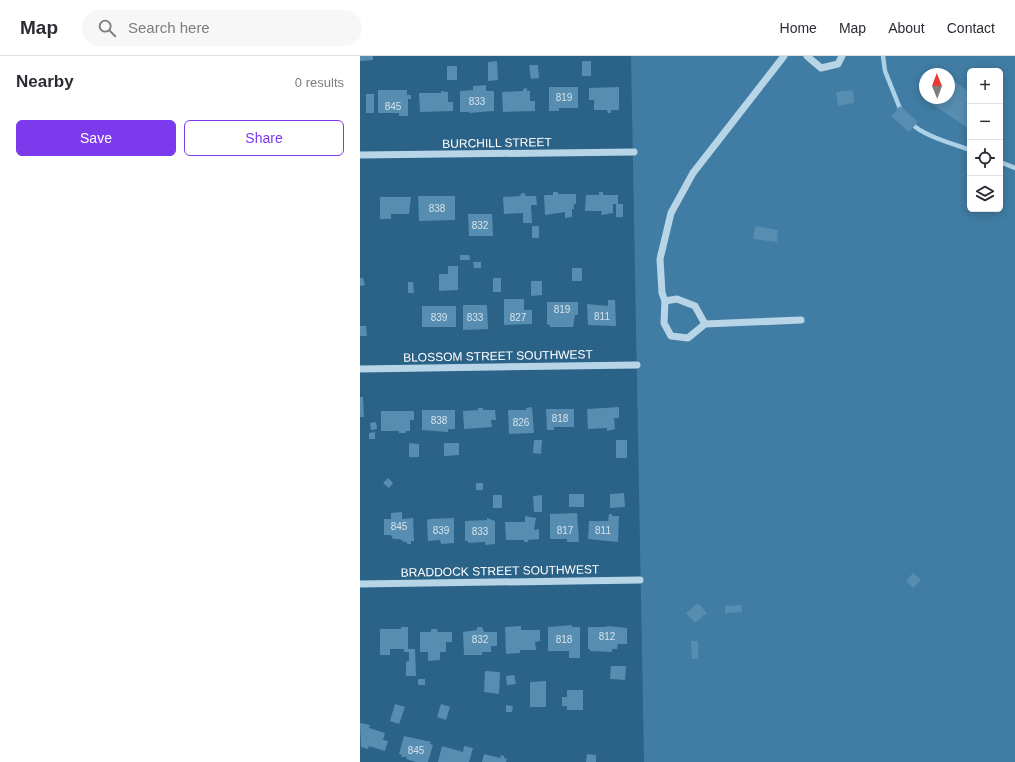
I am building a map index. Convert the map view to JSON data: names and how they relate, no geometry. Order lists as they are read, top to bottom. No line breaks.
{"streets":{"street":["BURCHILL STREET","BLOSSOM STREET SOUTHWEST","BRADDOCK STREET SOUTHWEST"]},"house_numbers":["819","833","845","838","832","819","811","839","833","827","818","838","826","845","839","817","811","833","812","832","818","845"],"north":"top","page":{"header":"Map","search":"Search here","nav":["Home","Map","About","Contact"],"heading":["Nearby","0 results"],"map_buttons":["+","−"],"buttons":["Save","Share"]}}
